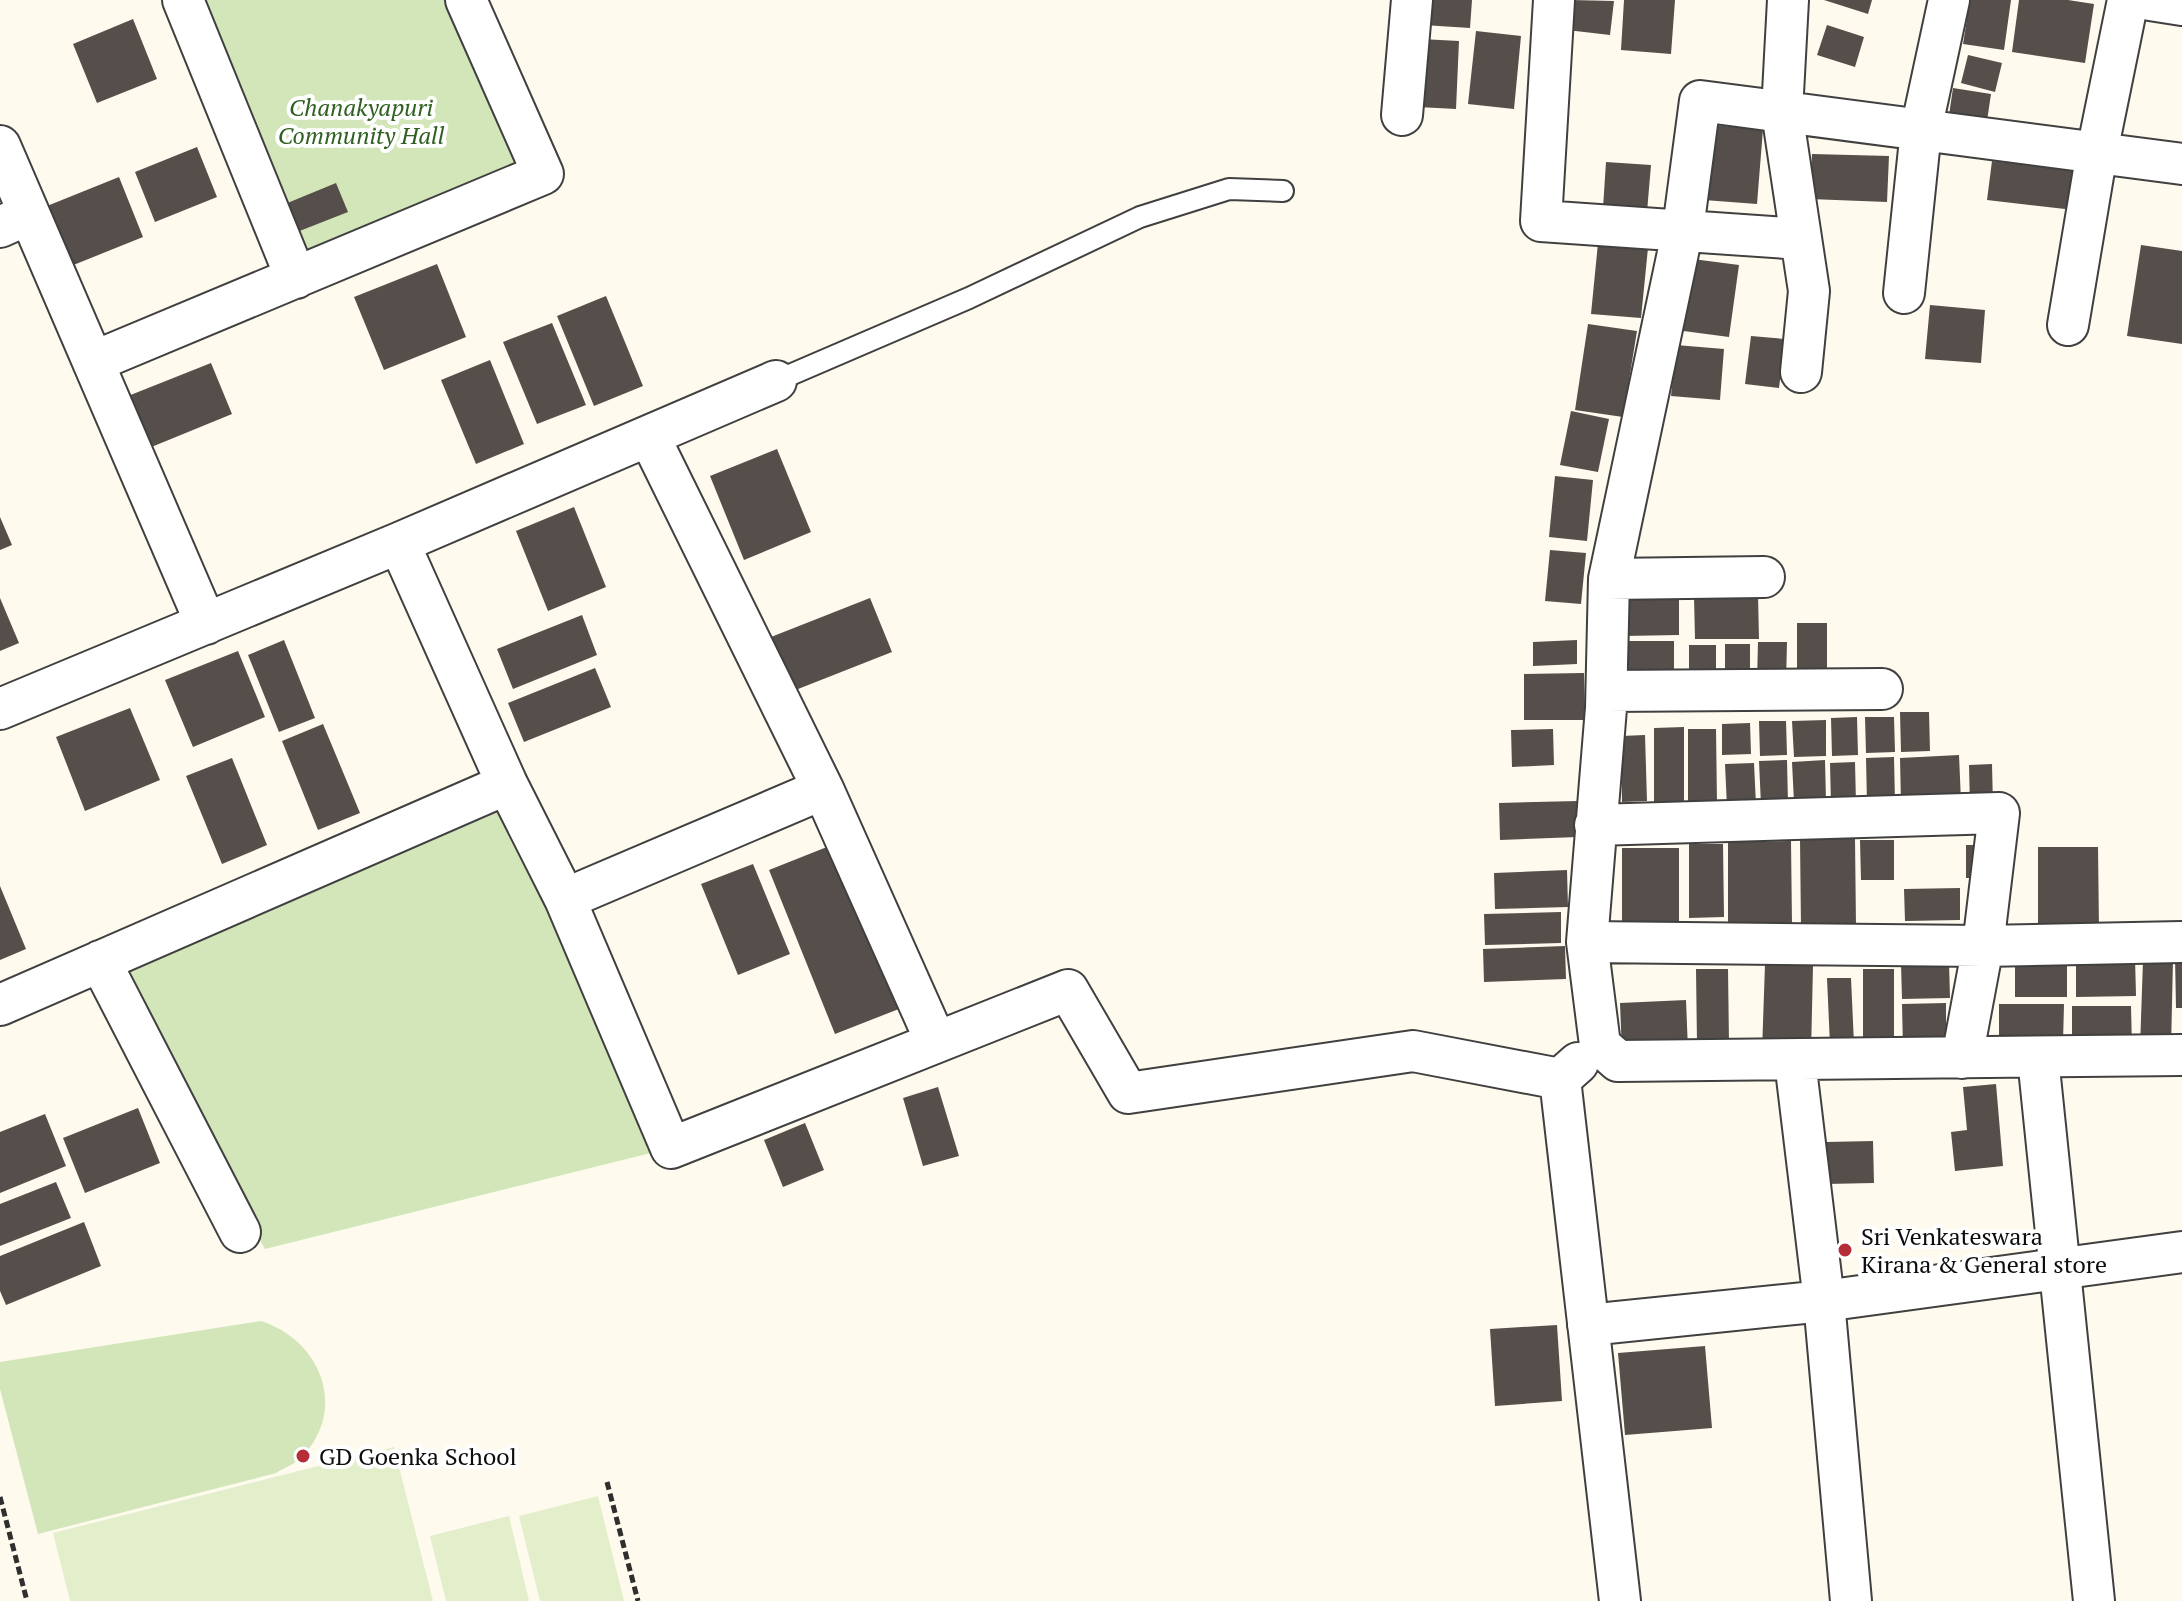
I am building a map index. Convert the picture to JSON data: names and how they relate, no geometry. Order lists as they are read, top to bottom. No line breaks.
{"parks":["Chanakyapuri Community Hall"],"places":["Sri Venkateswara Kirana & General store","GD Goenka School"]}
